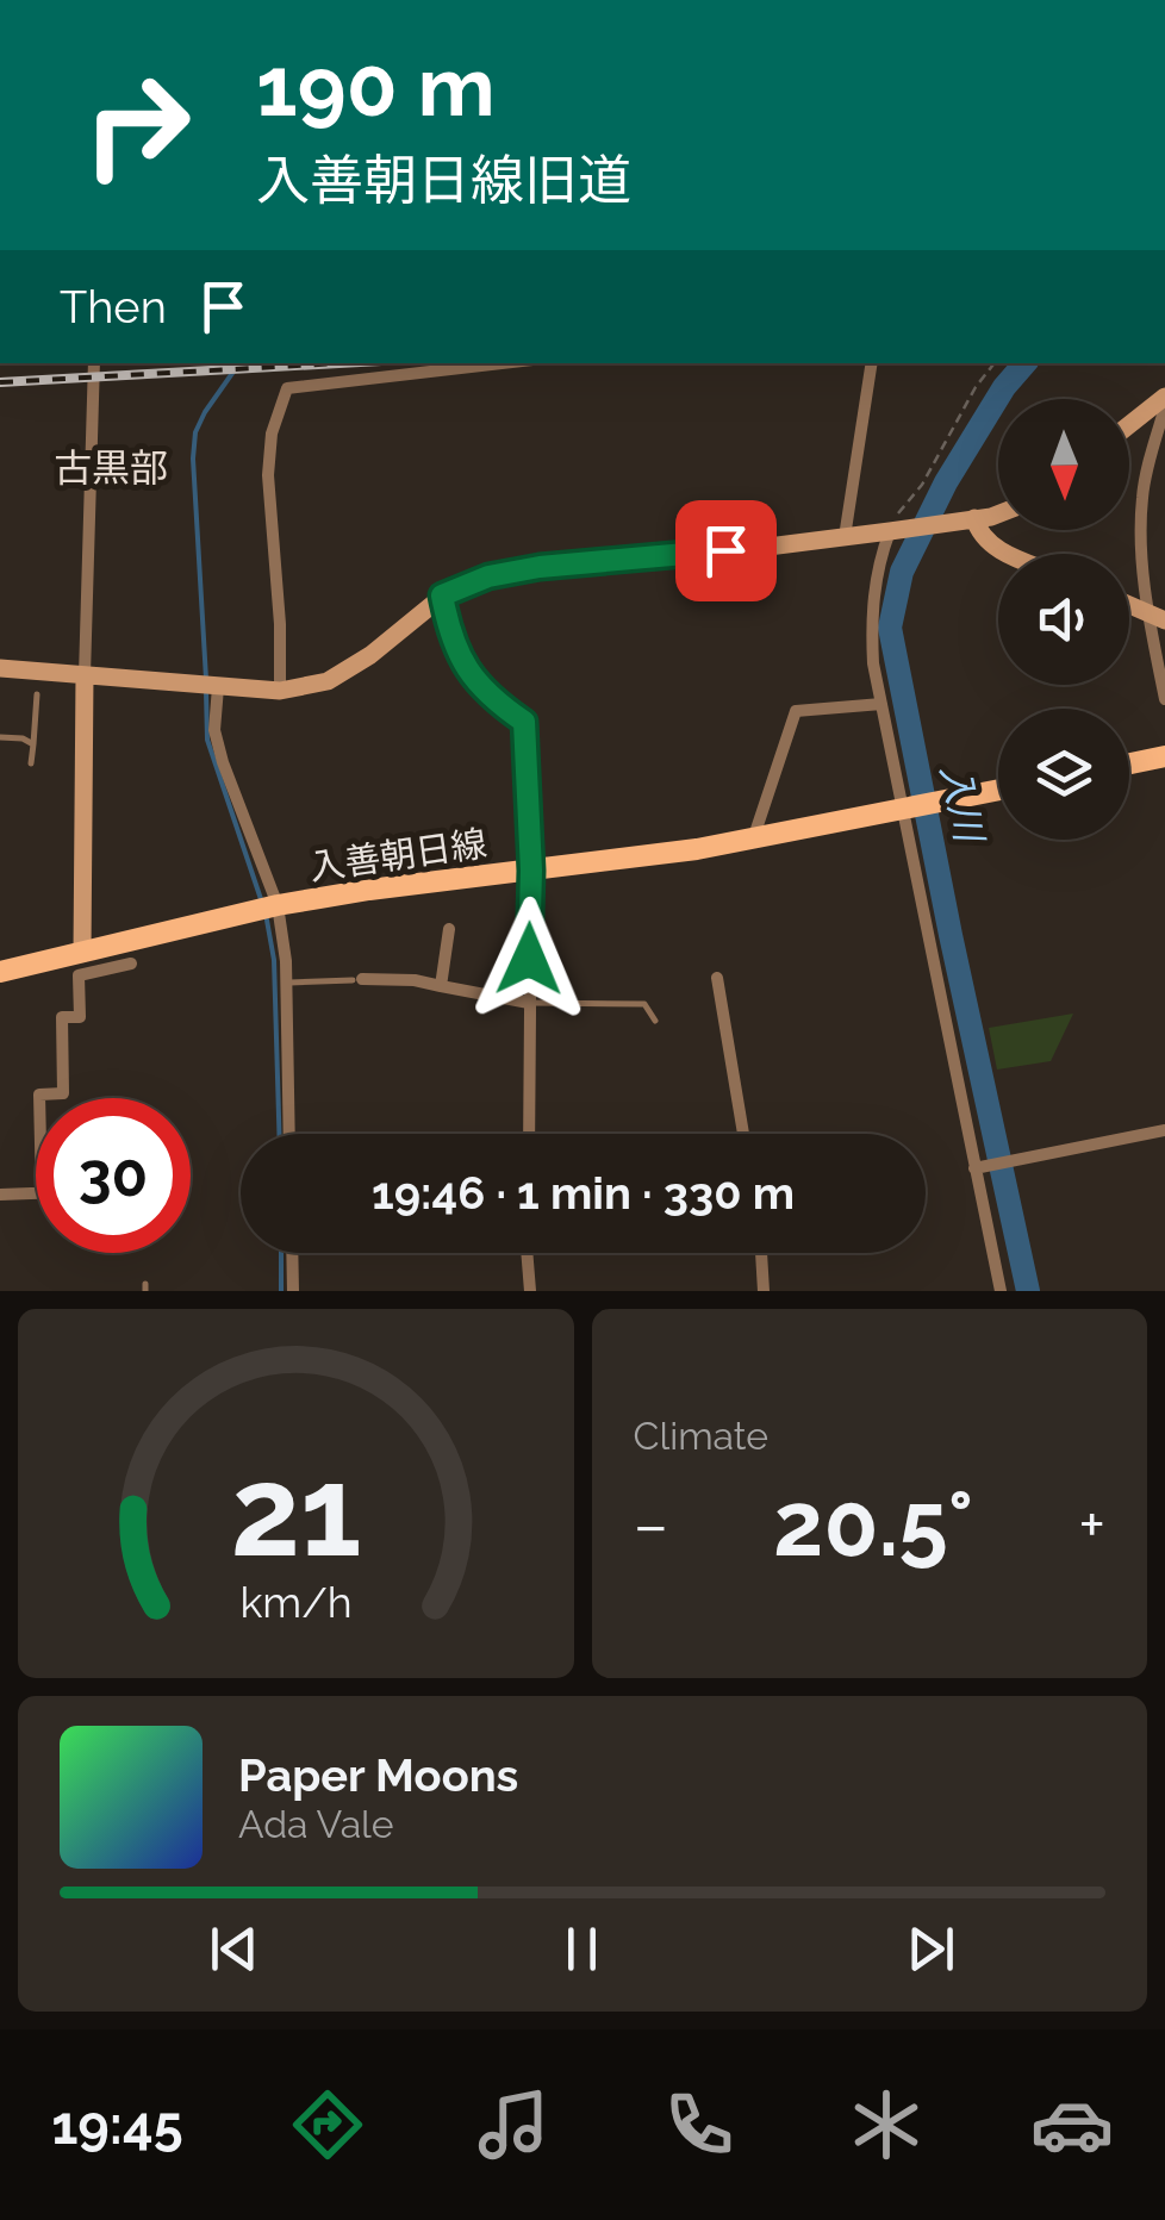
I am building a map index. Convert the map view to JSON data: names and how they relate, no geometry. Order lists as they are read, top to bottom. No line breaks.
{"streets":{"main road":["入善朝日線"]},"districts":["古黒部"],"water":["入川"],"north":"bottom","page":{"turn":["190 m","入善朝日線旧道"],"then":"Then","limit":"30","trip":"19:46 · 1 min · 330 m","tile":"Climate","heat":["−","20.5°","+"],"song":["Paper Moons","Ada Vale"],"tabs":"19:45","gauge":["21","km/h"]}}
